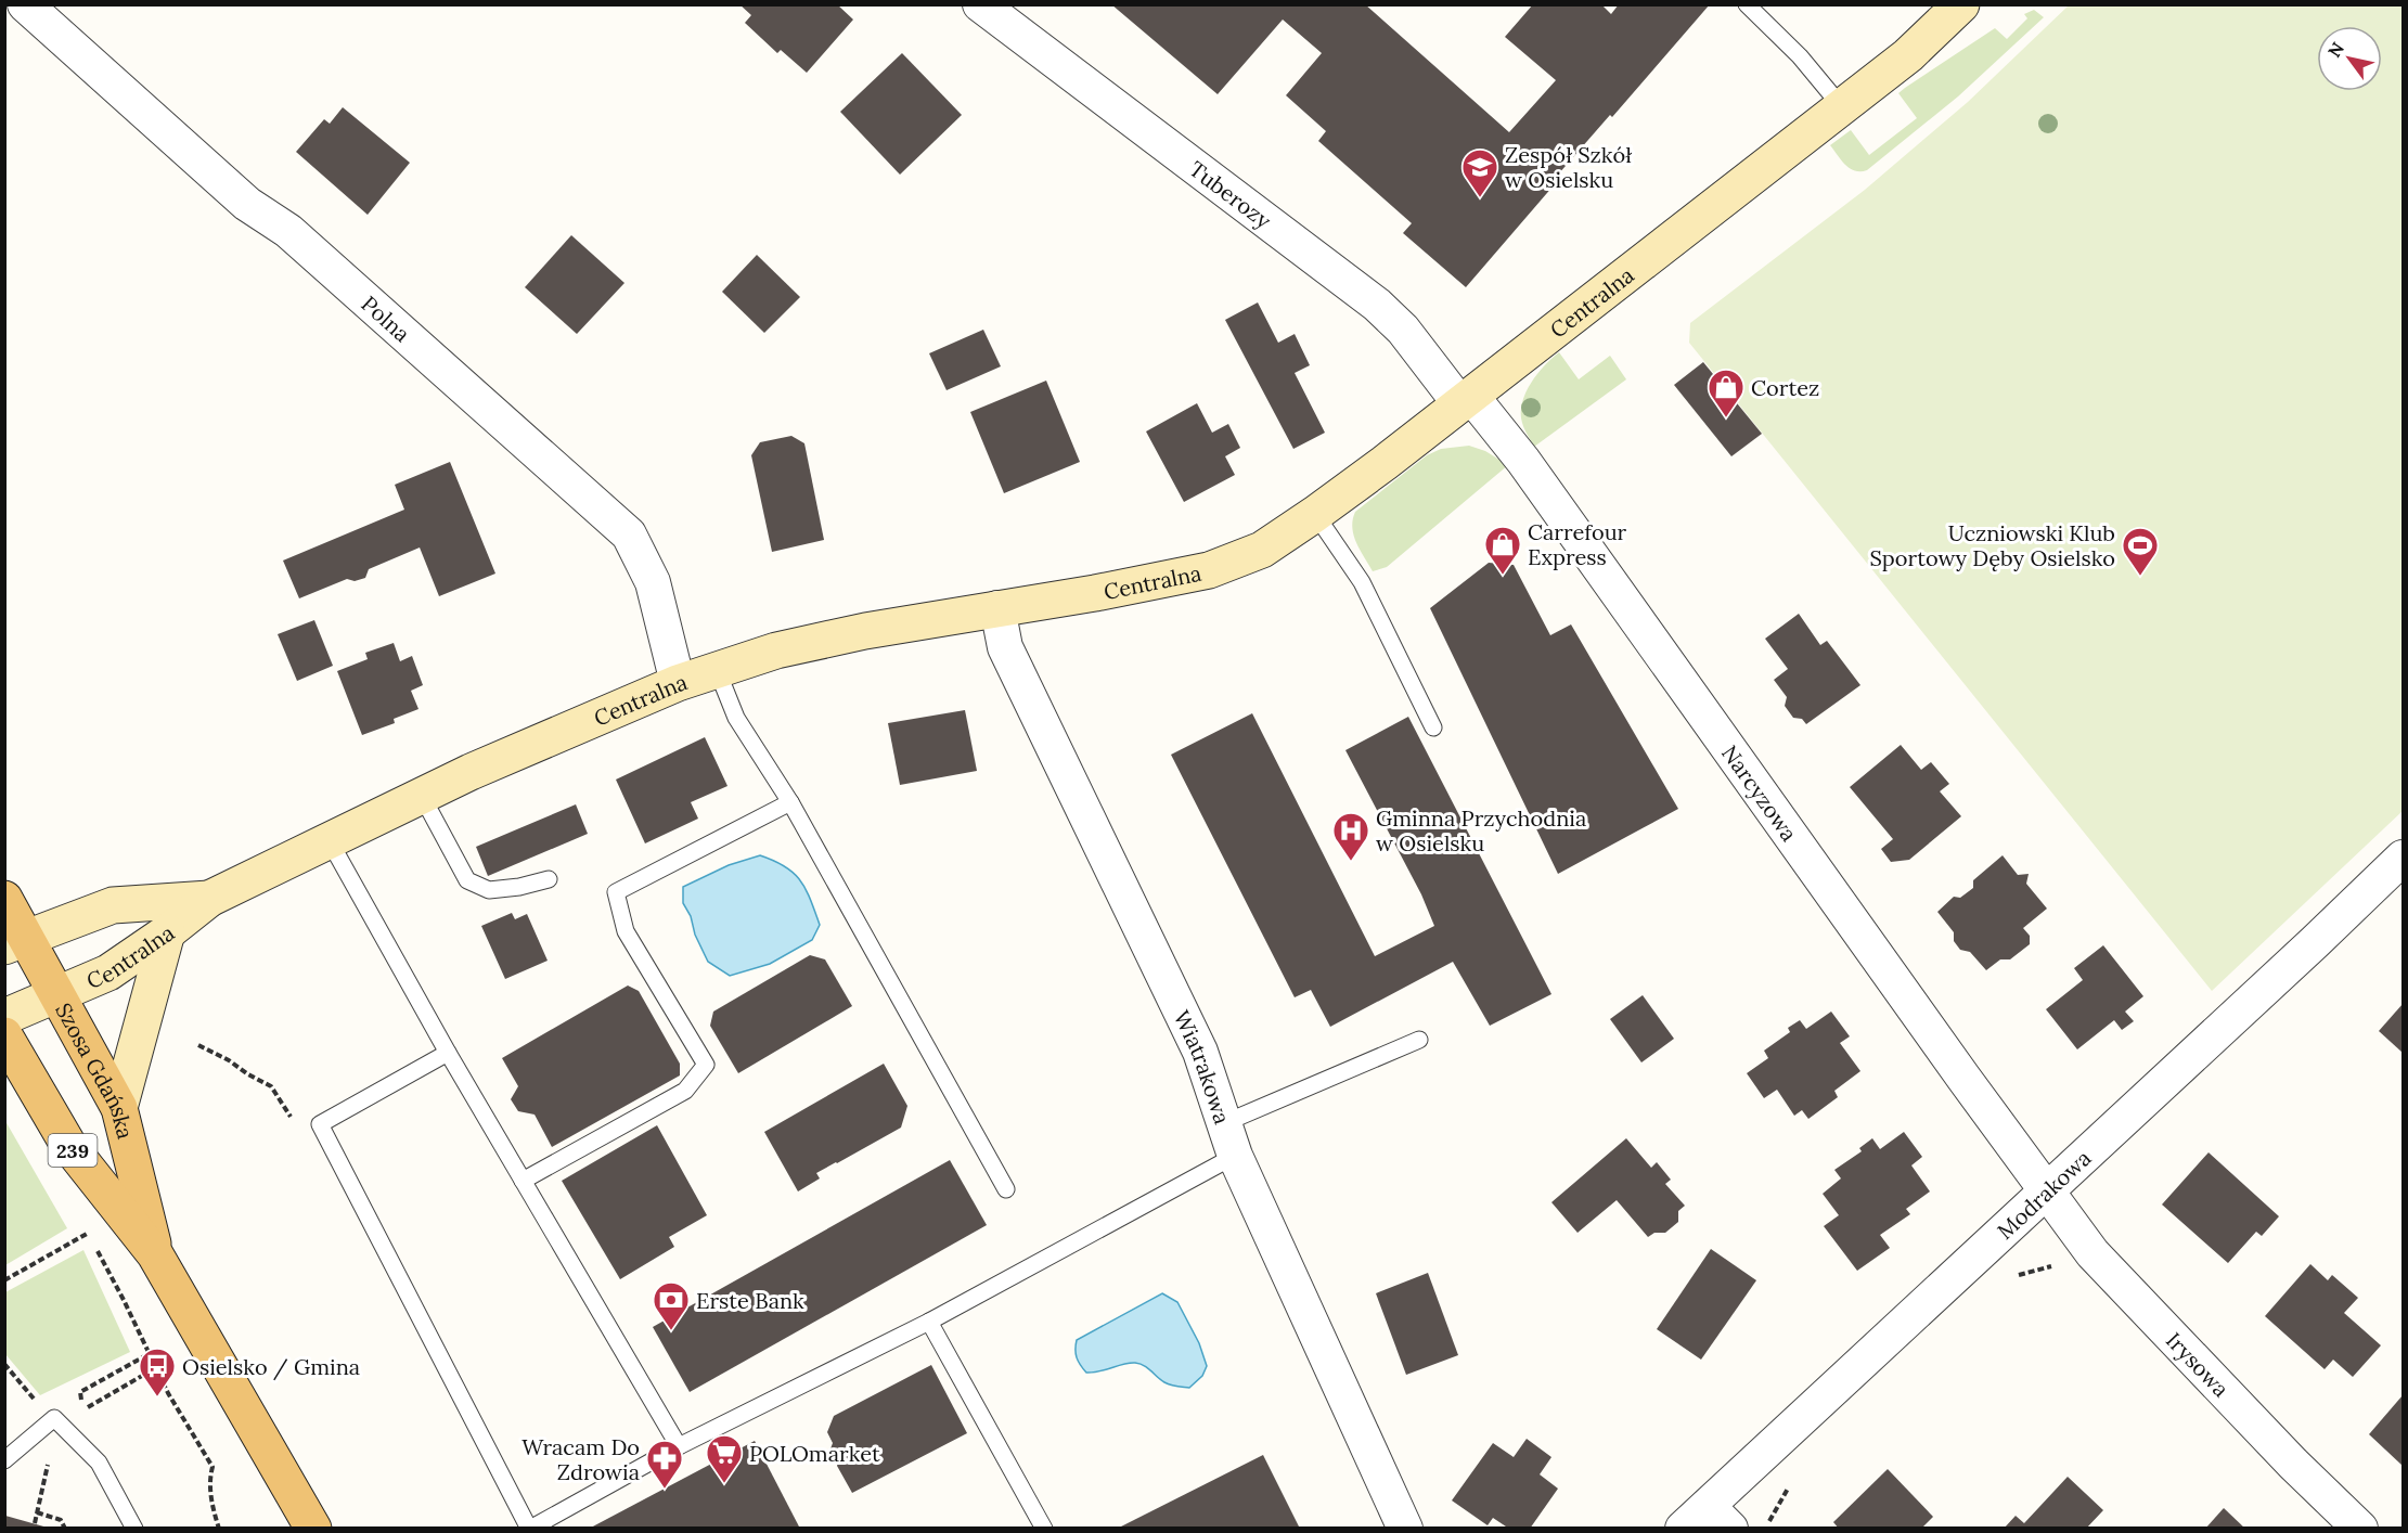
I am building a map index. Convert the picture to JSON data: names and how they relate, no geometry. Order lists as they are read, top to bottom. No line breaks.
{"streets":{"main road":["Szosa Gdańska","239"],"street":["Tuberozy","Centralna","Polna","Narcyzowa","Wiatrakowa","Modrakowa","Irysowa"]},"crossings":[["Tuberozy","Centralna"],["Tuberozy","Narcyzowa"],["Centralna","Polna"],["Centralna","Narcyzowa"],["Centralna","Wiatrakowa"],["Centralna","Szosa Gdańska"],["Narcyzowa","Modrakowa"],["Narcyzowa","Irysowa"],["Modrakowa","Irysowa"]],"places":{"school or university":["Zespół Szkół w Osielsku"],"shop":["Cortez","Carrefour Express"],"sports":["Uczniowski Klub Sportowy Dęby Osielsko"],"hospital":["Gminna Przychodnia w Osielsku"],"bank":["Erste Bank"],"bus stop":["Osielsko / Gmina"],"supermarket":["POLOmarket"],"pharmacy":["Wracam Do Zdrowia"]},"north":"top left"}
